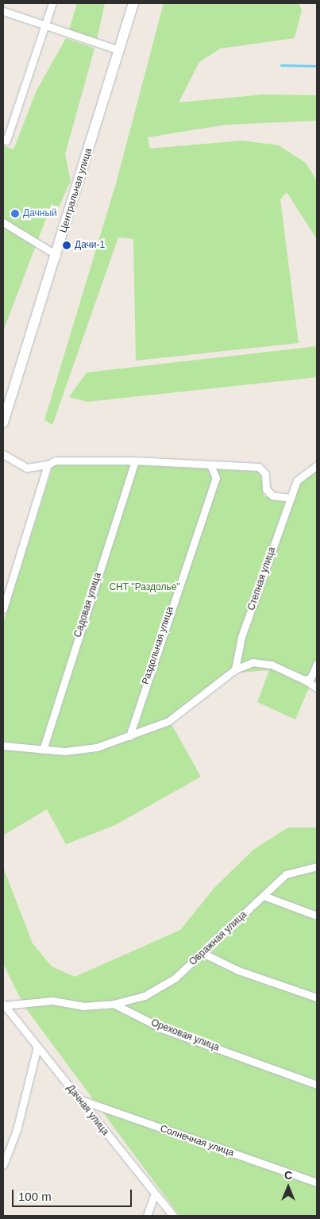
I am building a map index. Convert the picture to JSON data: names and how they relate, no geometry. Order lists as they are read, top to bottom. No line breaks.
{"streets":{"street":["Центральная улица","Степная улица","Садовая улица","Раздольная улица","Овражная улица","Ореховая улица","Дачная улица","Солнечная улица"]},"crossings":[["Овражная улица","Ореховая улица"],["Дачная улица","Солнечная улица"]],"parks":["СНТ \"Раздолье\""],"places":["Дачный","Дачи-1"],"scale_bar":"100 m","north":"top"}
